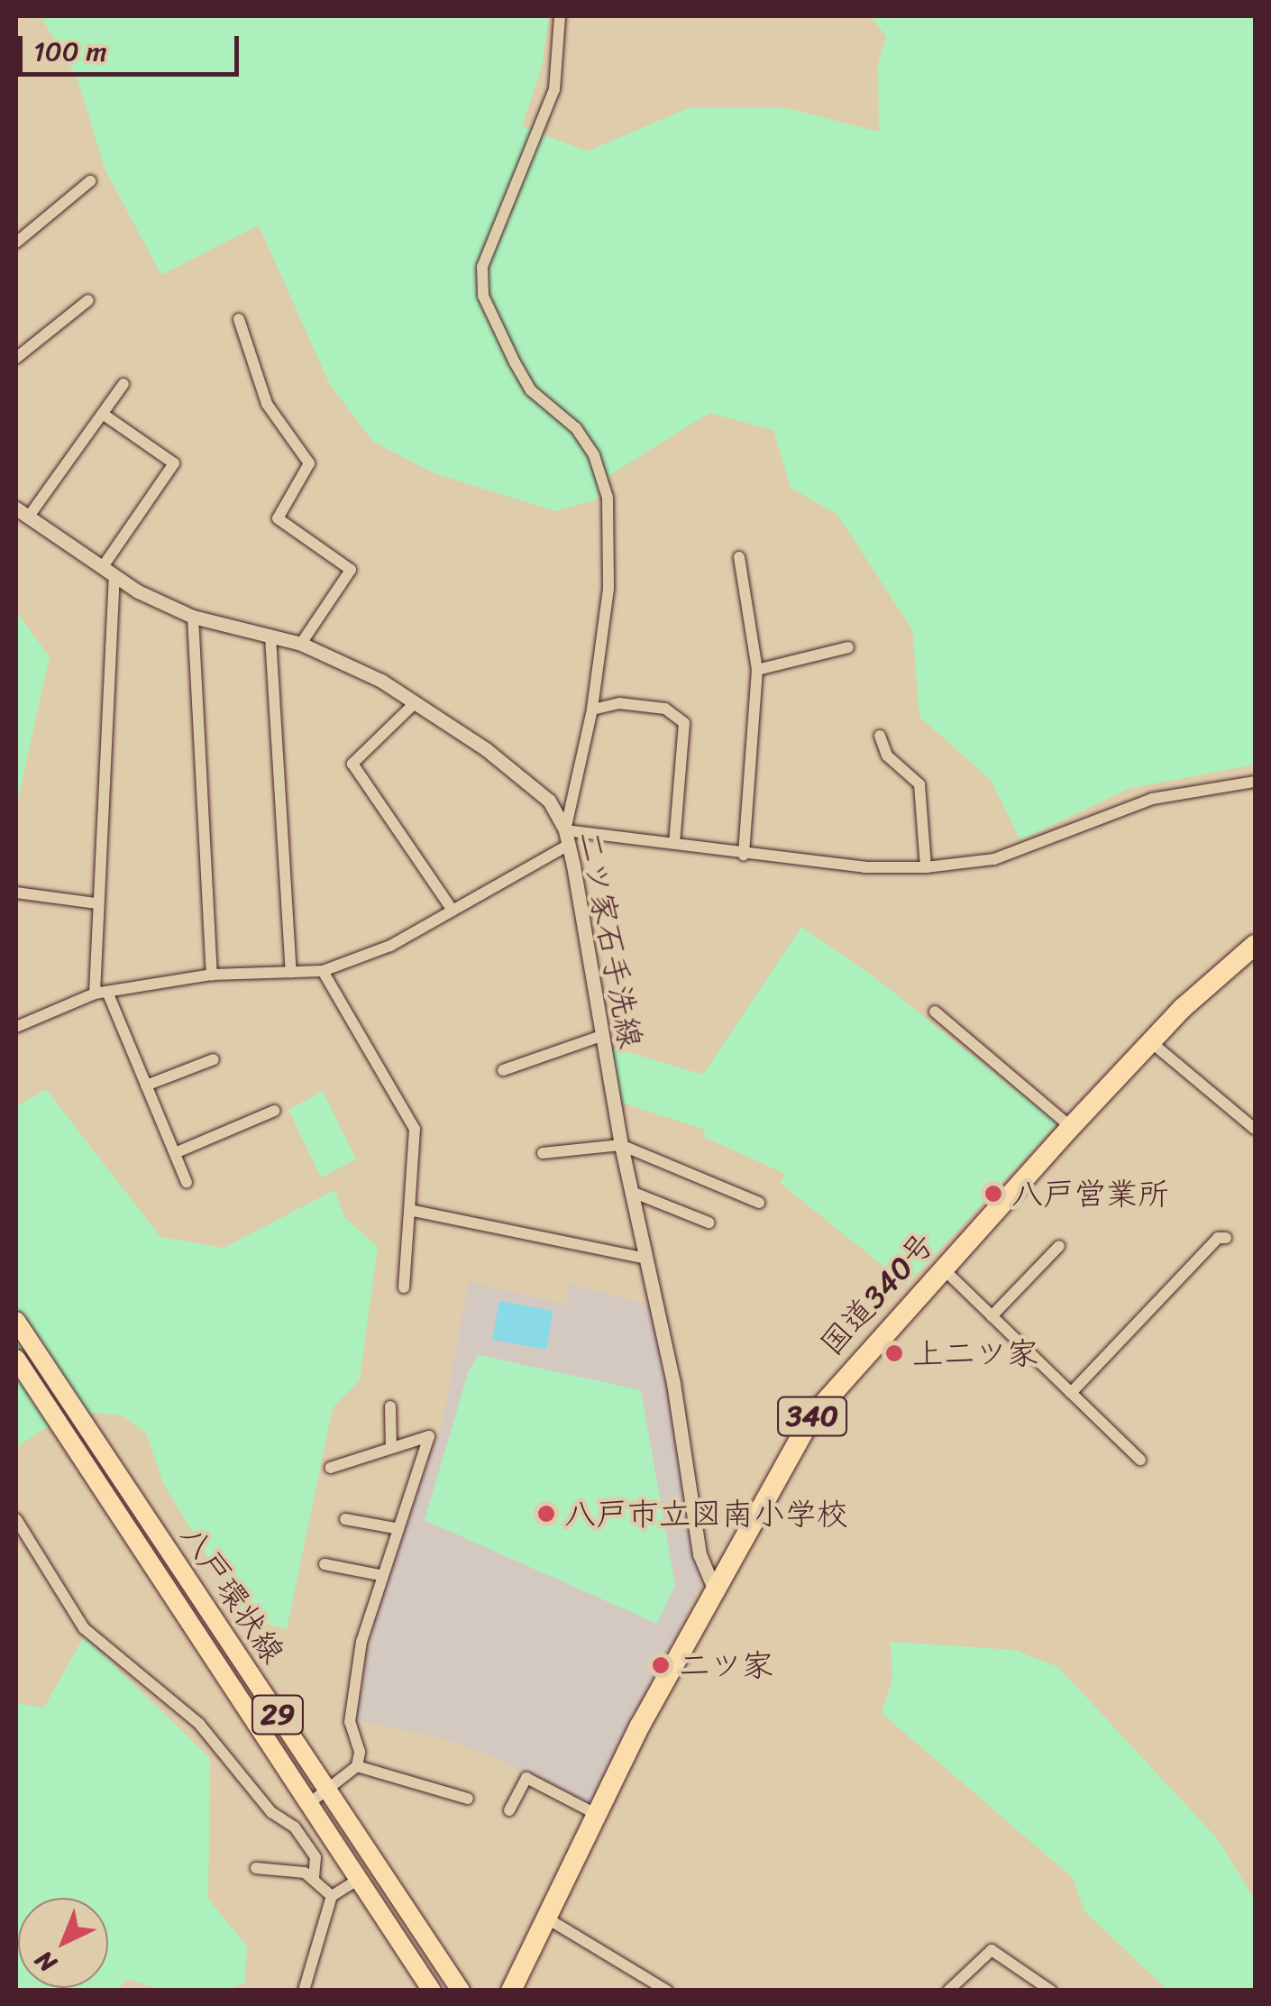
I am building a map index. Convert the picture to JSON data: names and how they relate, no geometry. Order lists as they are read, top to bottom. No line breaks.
{"streets":{"highway":["国道340号","340"],"main road":["八戸環状線","29"],"street":["二ツ家石手洗線"]},"crossings":[["二ツ家石手洗線","国道340号"]],"places":["八戸営業所","上二ツ家","八戸市立図南小学校","二ツ家"],"scale_bar":"100 m","north":"bottom left"}
